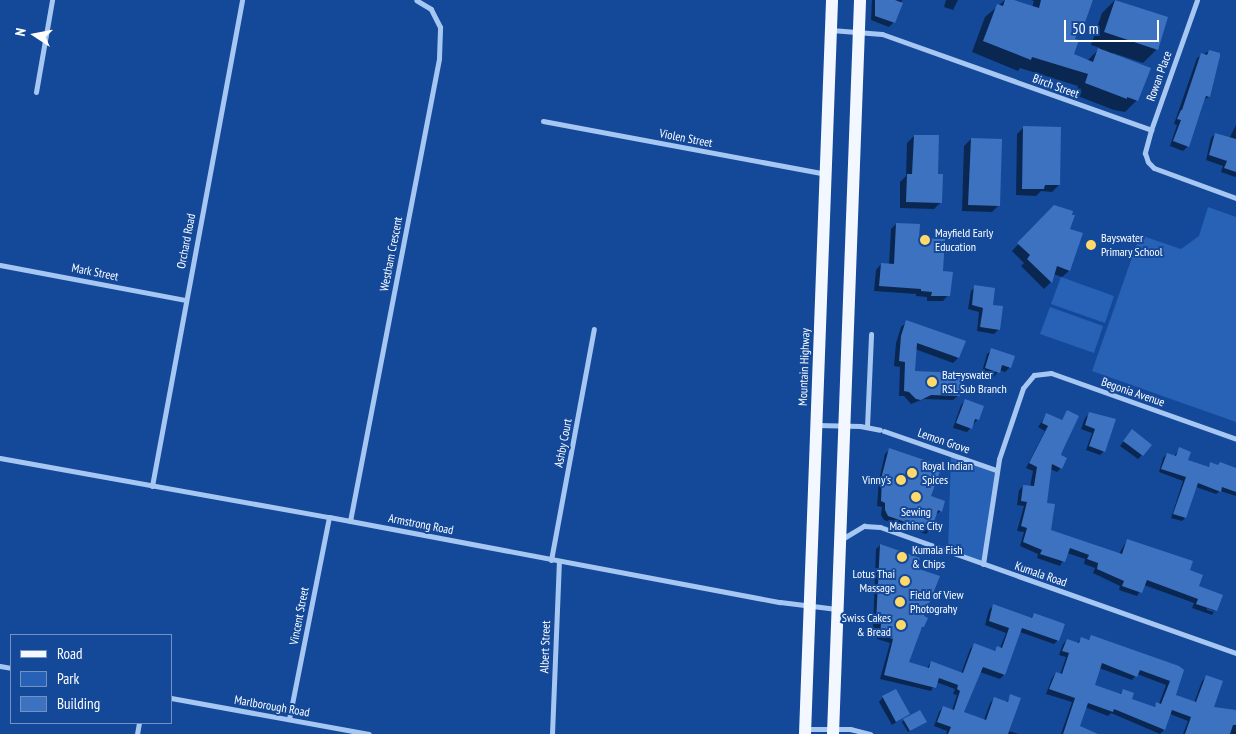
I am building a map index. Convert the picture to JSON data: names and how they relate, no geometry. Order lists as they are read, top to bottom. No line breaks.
{"streets":{"main road":["Mountain Highway"],"street":["Rowan Place","Birch Street","Violen Street","Orchard Road","Westham Crescent","Mark Street","Begonia Avenue","Lemon Grove","Ashby Court","Armstrong Road","Kumala Road","Vincent Street","Albert Street","Marlborough Road"]},"crossings":[["Rowan Place","Birch Street"],["Birch Street","Mountain Highway"],["Violen Street","Mountain Highway"],["Orchard Road","Mark Street"],["Orchard Road","Armstrong Road"],["Westham Crescent","Armstrong Road"],["Mountain Highway","Lemon Grove"],["Mountain Highway","Armstrong Road"],["Begonia Avenue","Lemon Grove"],["Ashby Court","Armstrong Road"],["Armstrong Road","Vincent Street"],["Armstrong Road","Albert Street"],["Vincent Street","Marlborough Road"]],"places":["Mayfield Early Education","Bayswater Primary School","Bat=yswater RSL Sub Branch","Royal Indian Spices","Vinny's","Sewing Machine City","Kumala Fish & Chips","Lotus Thai Massage","Field of View Photograhy","Swiss Cakes & Bread"],"legend":["Road","Park","Building"],"scale_bar":"50 m","north":"left"}
